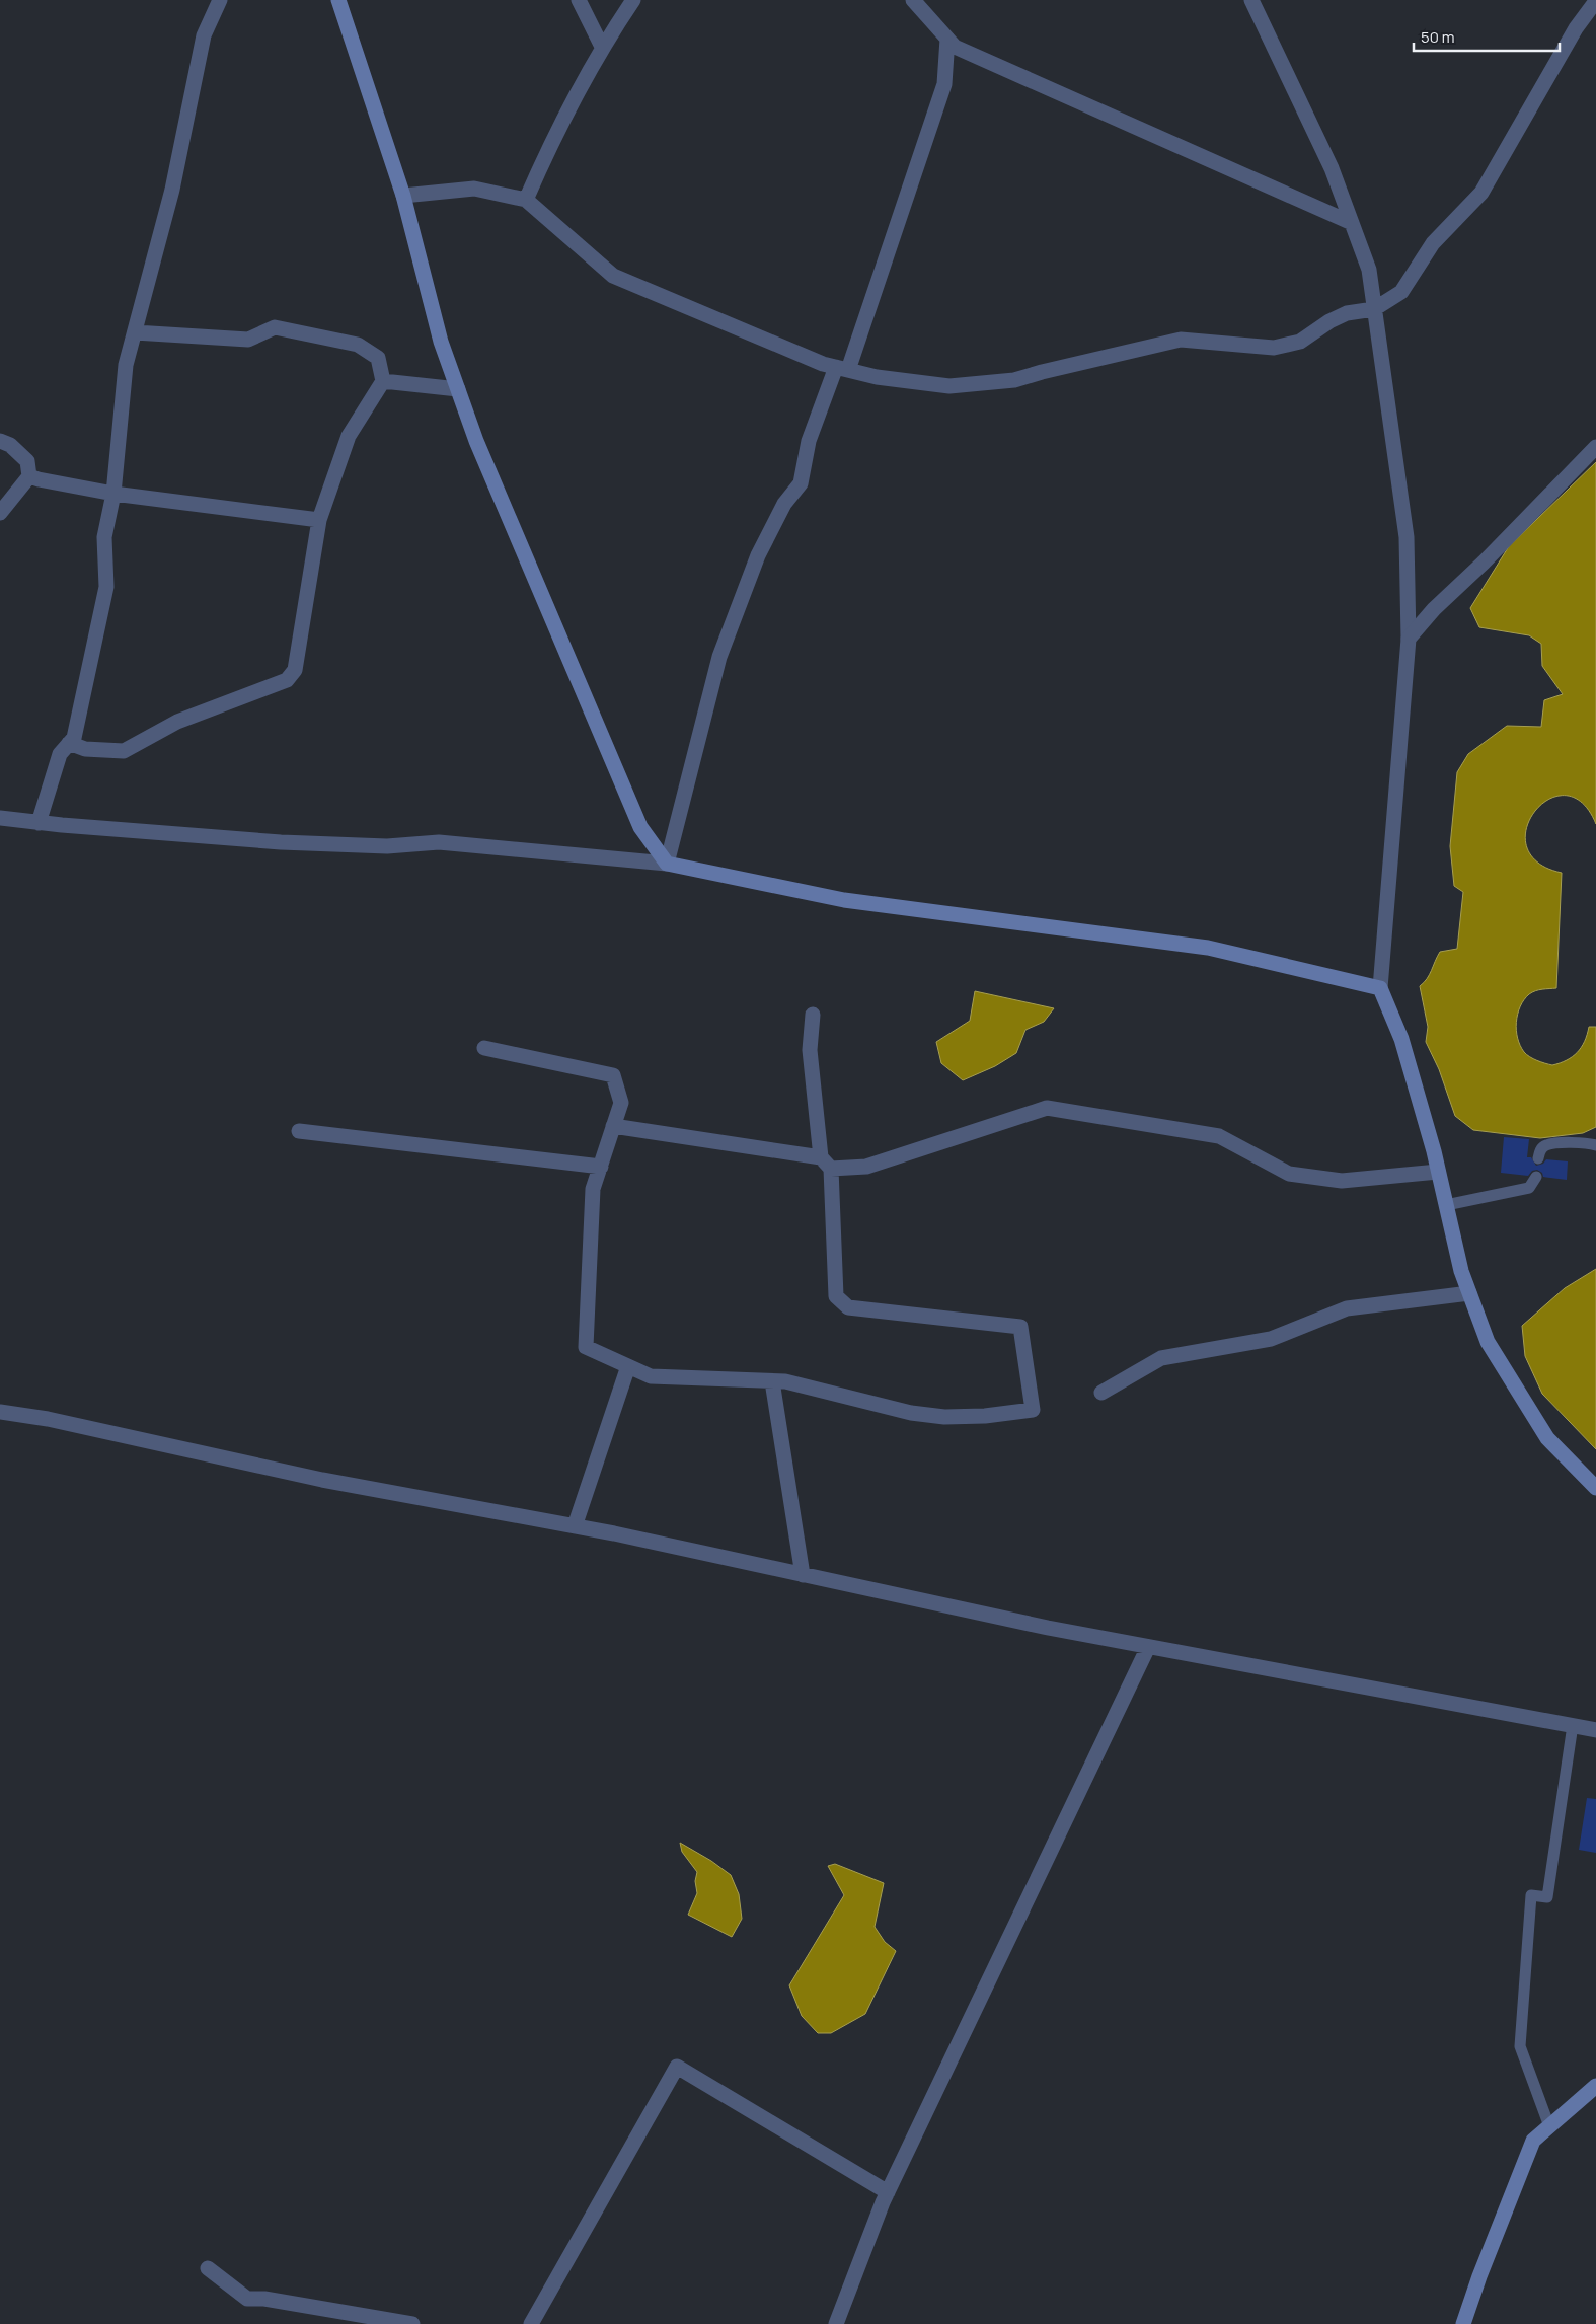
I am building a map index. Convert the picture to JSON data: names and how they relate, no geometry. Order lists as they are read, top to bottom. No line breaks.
{"scale_bar":"50 m"}
